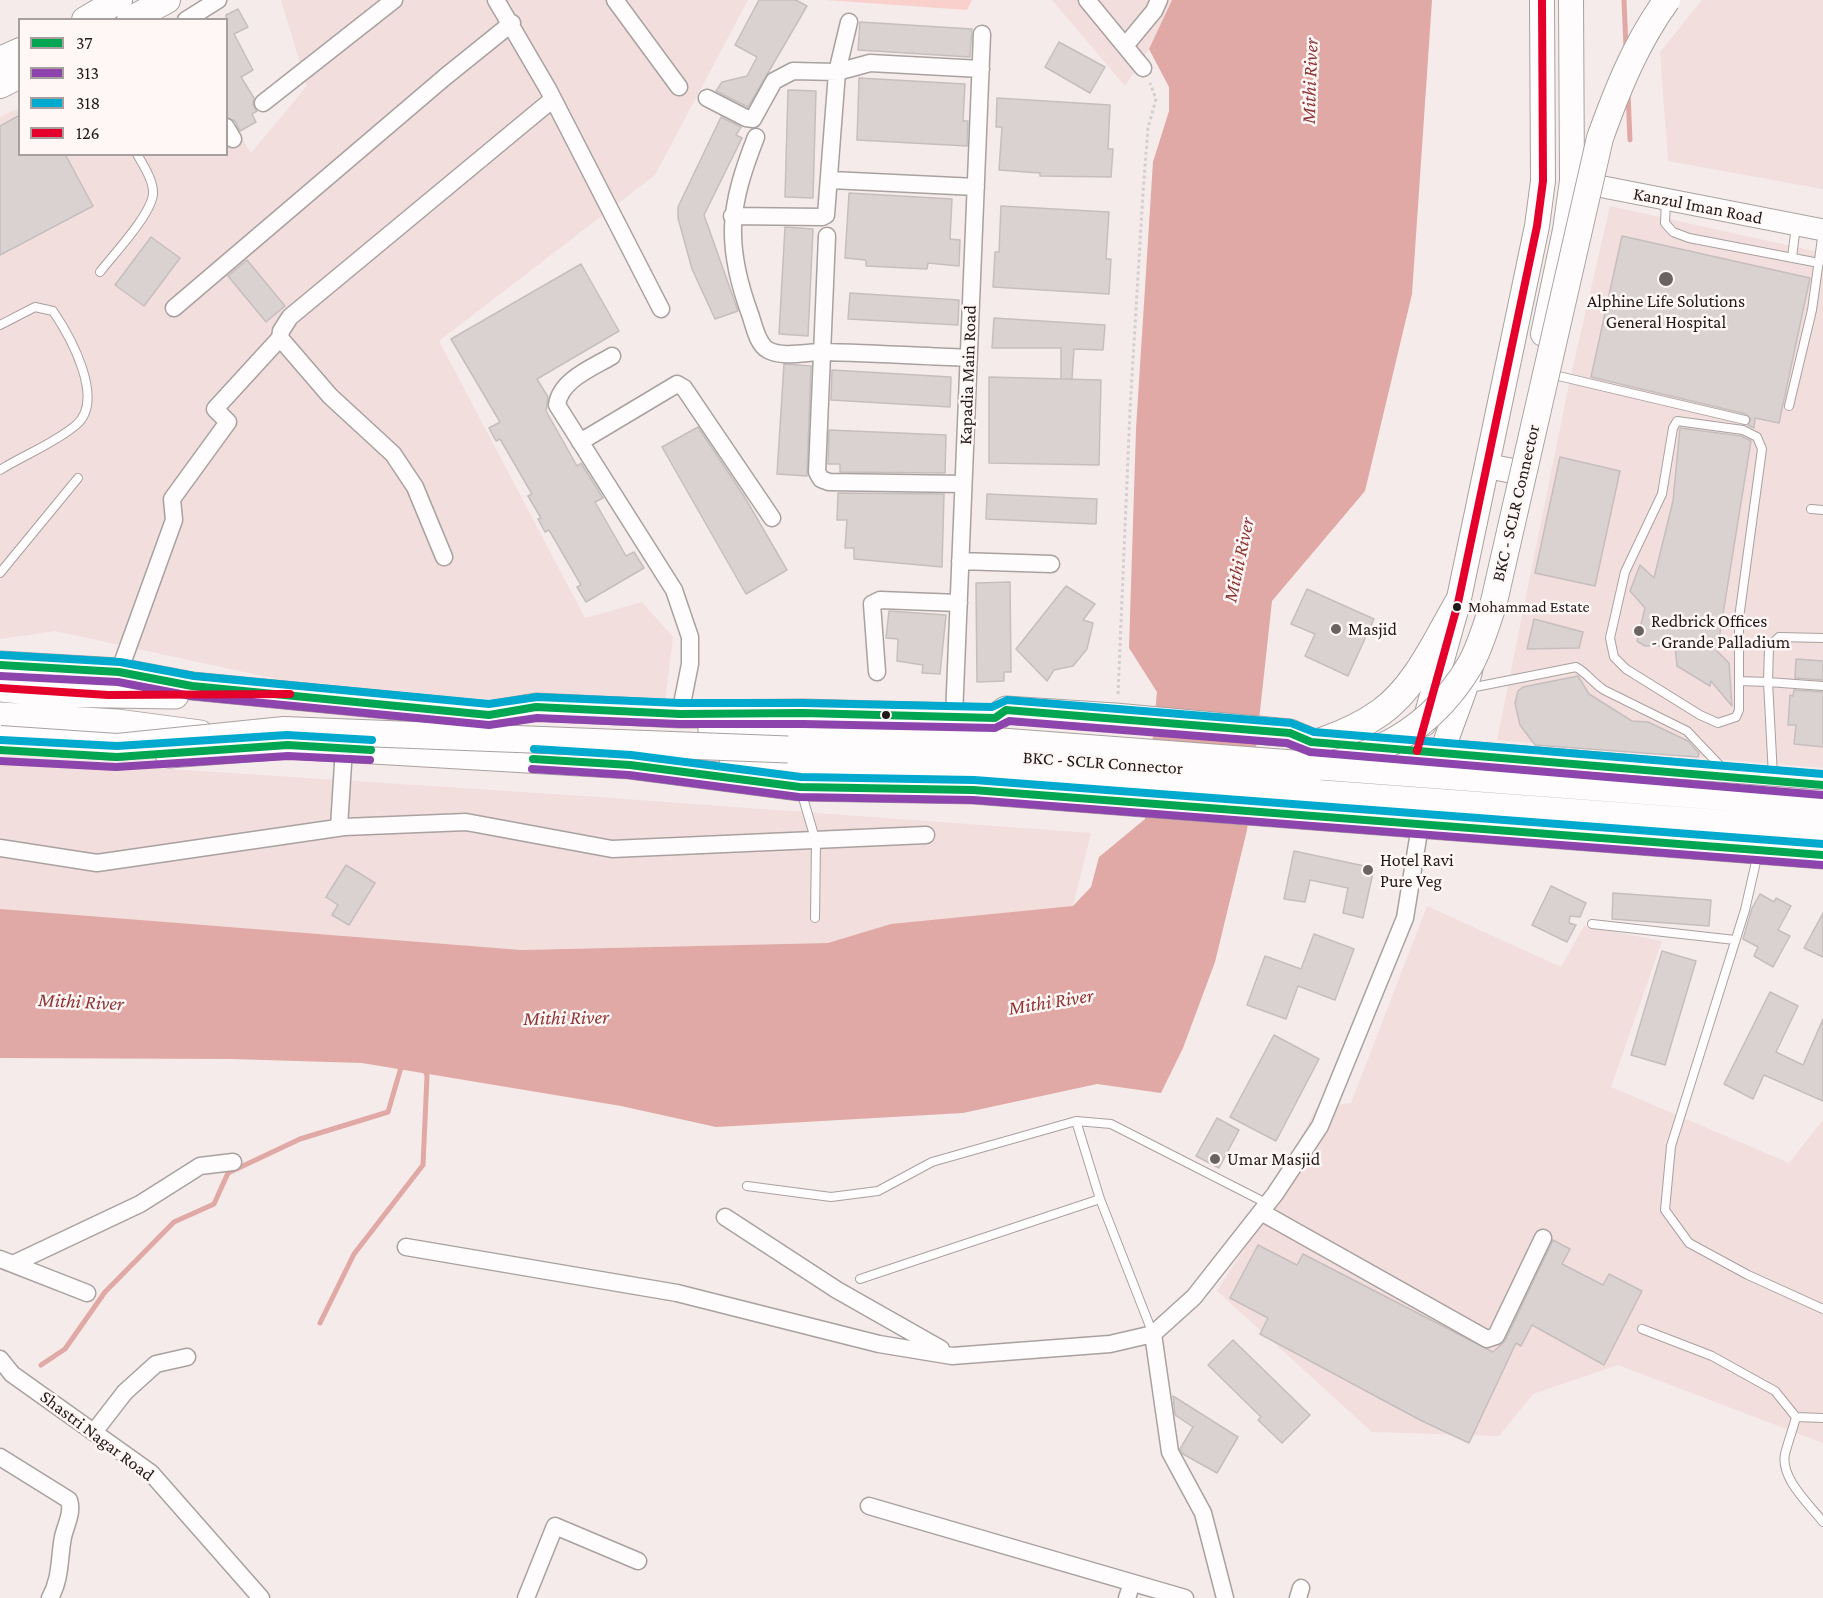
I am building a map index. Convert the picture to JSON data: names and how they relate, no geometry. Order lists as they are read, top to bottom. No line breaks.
{"streets":{"main road":["BKC - SCLR Connector"],"street":["Kanzul Iman Road","Kapadia Main Road","Shastri Nagar Road"]},"water":["Mithi River"],"places":["Alphine Life Solutions General Hospital","Mohammad Estate","Masjid","Redbrick Offices - Grande Palladium","Hotel Ravi Pure Veg","Umar Masjid"],"lines":["transit line 126","transit line 318","transit line 37","transit line 313"],"legend":["37","313","318","126"]}
